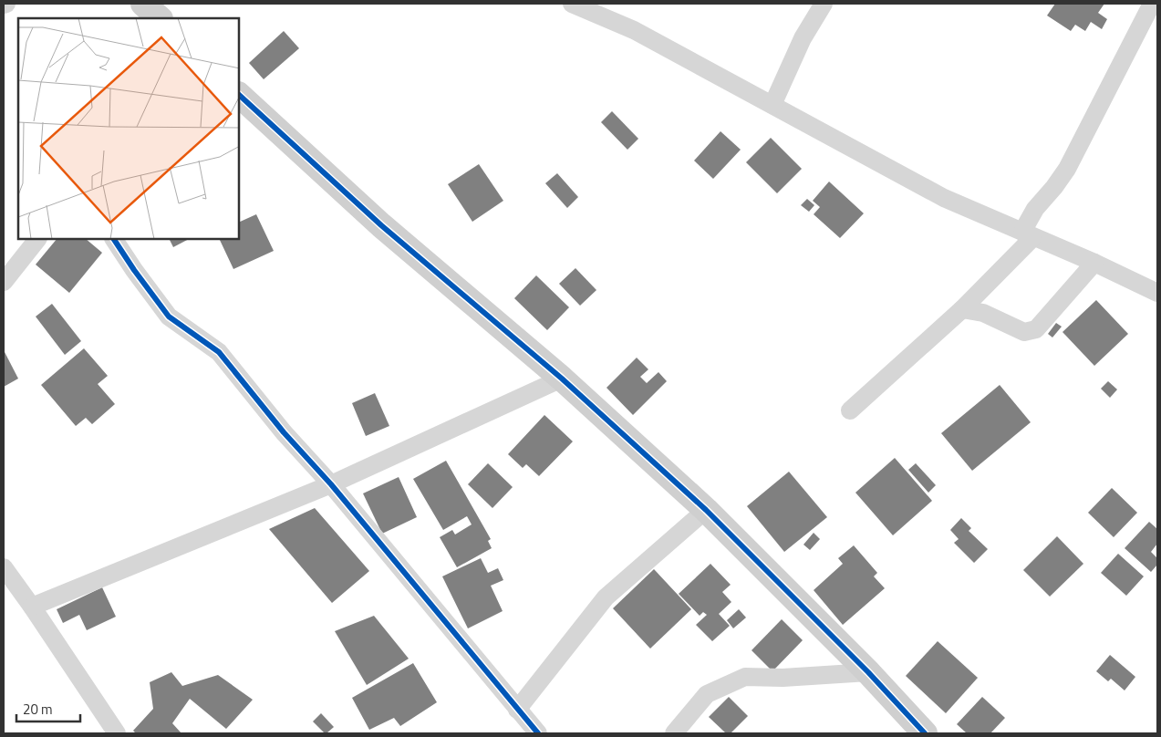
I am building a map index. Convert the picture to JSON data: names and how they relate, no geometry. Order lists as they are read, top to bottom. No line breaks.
{"scale_bar":"20 m"}
